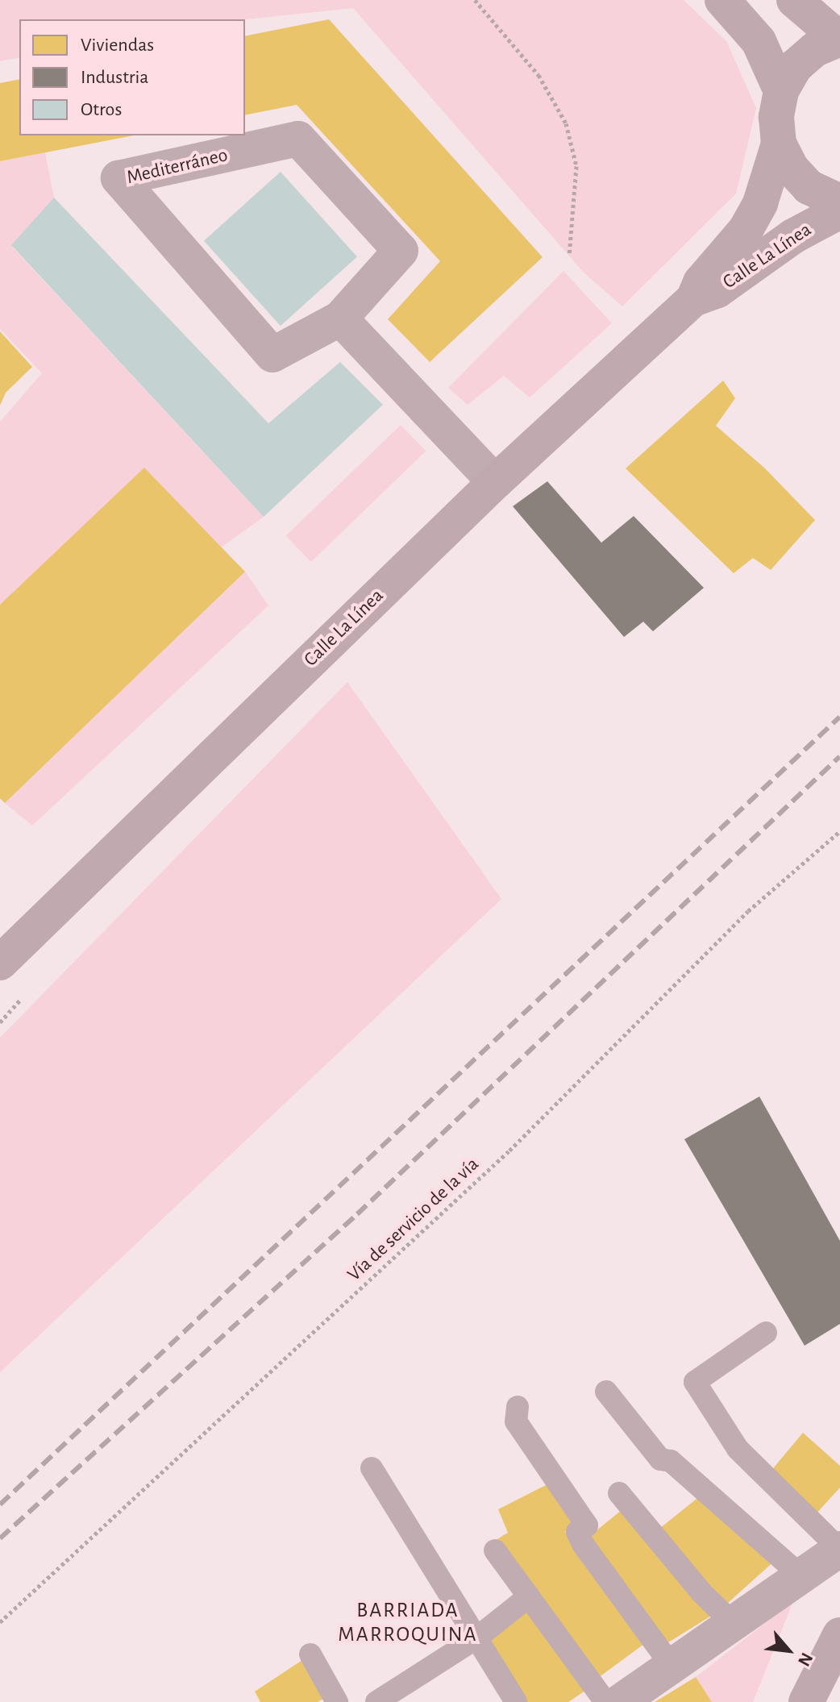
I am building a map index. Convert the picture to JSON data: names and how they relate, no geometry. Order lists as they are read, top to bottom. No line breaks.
{"streets":{"street":["Mediterráneo","Calle La Línea"],"path":["Vía de servicio de la vía"]},"districts":["BARRIADA MARROQUINA"],"legend":["Viviendas","Industria","Otros"],"north":"bottom right"}
